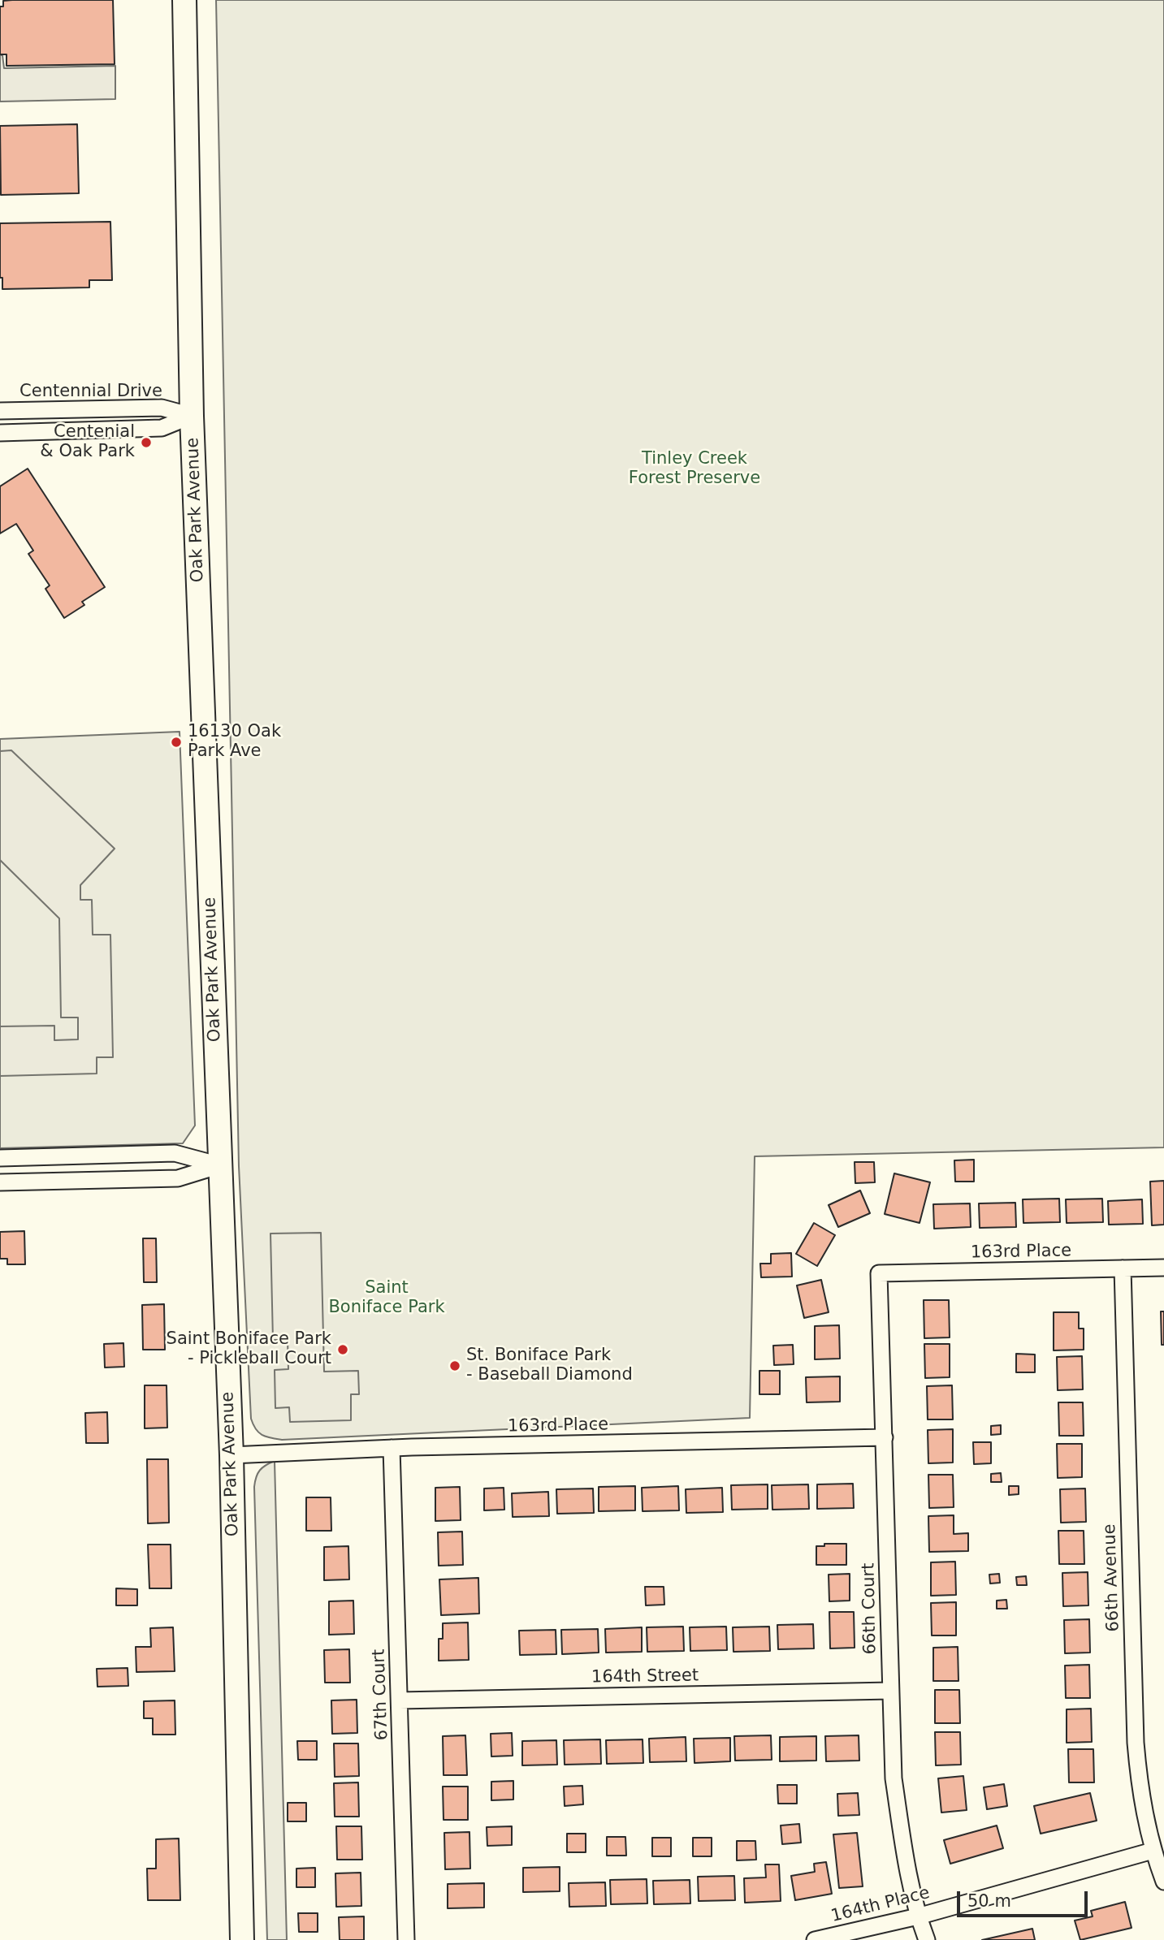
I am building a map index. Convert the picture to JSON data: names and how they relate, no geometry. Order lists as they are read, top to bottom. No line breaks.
{"streets":{"street":["Centennial Drive","Oak Park Avenue","163rd Place","66th Avenue","66th Court","164th Street","67th Court","164th Place"]},"crossings":[["Centennial Drive","Oak Park Avenue"],["Oak Park Avenue","163rd Place"],["163rd Place","66th Avenue"],["163rd Place","66th Court"],["163rd Place","67th Court"],["66th Avenue","164th Place"],["66th Court","164th Street"],["66th Court","164th Place"],["164th Street","67th Court"]],"parks":["Tinley Creek Forest Preserve","Saint Boniface Park"],"places":["Centenial & Oak Park","16130 Oak Park Ave","Saint Boniface Park - Pickleball Court","St. Boniface Park - Baseball Diamond"],"scale_bar":"50 m"}
